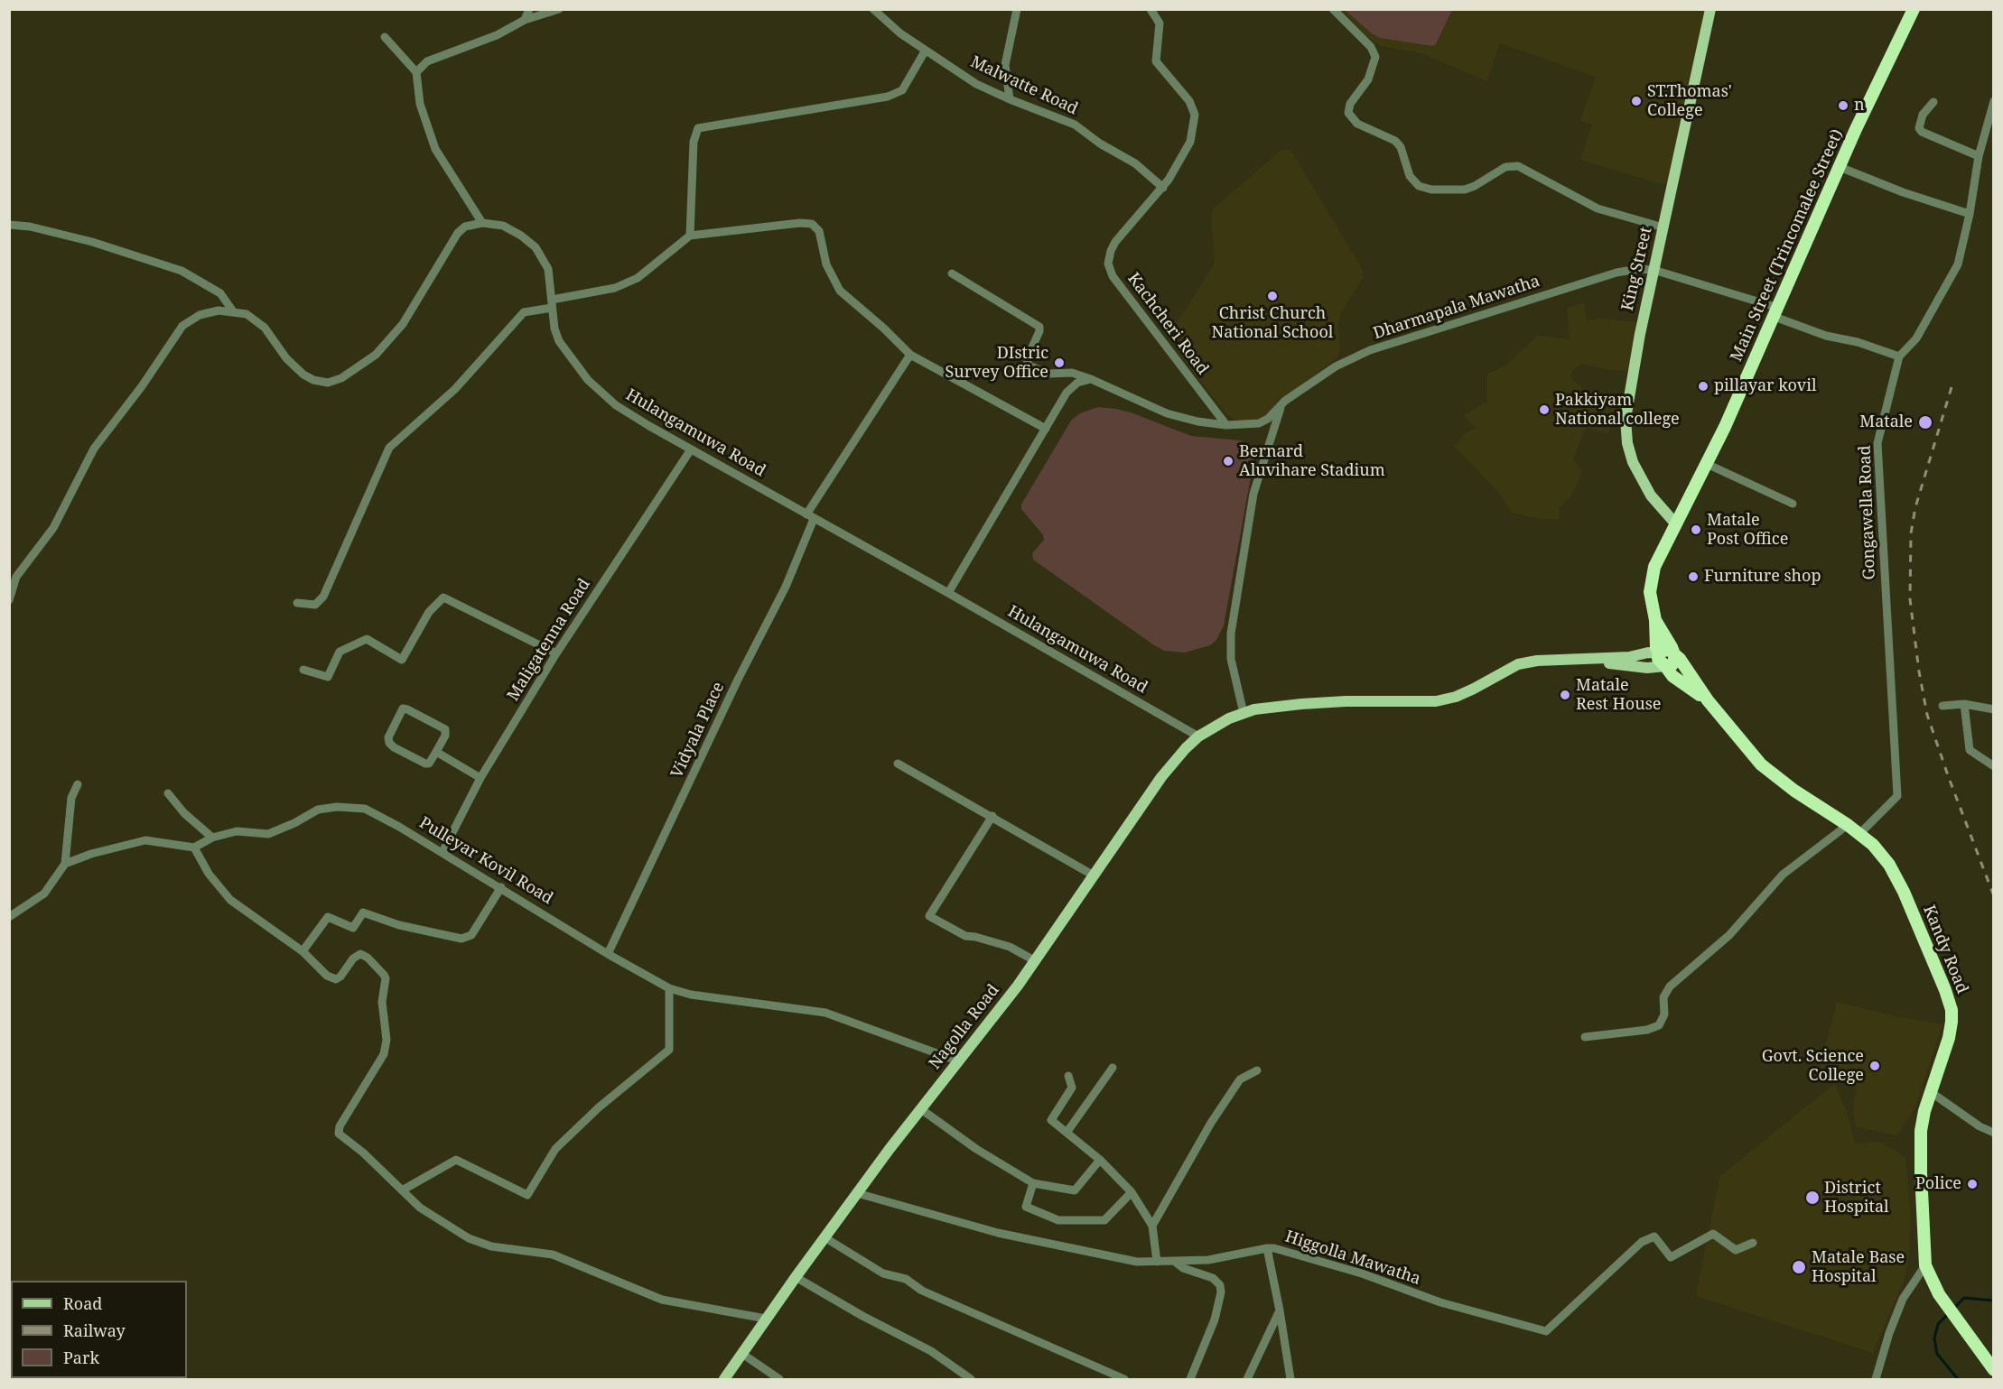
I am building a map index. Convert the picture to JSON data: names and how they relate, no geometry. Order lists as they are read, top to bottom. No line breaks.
{"streets":{"highway":["Main Street (Trincomalee Street)","Kandy Road"],"main road":["King Street","Nagolla Road"],"street":["Malwatte Road","Dharmapala Mawatha","Kachcheri Road","Hulangamuwa Road","Gongawella Road","Maligatenna Road","Vidyala Place","Pulleyar Kovil Road","Higgolla Mawatha"]},"crossings":[["Malwatte Road","Kachcheri Road"],["Main Street (Trincomalee Street)","King Street"],["Main Street (Trincomalee Street)","Kandy Road"],["King Street","Dharmapala Mawatha"],["King Street","Kandy Road"],["Dharmapala Mawatha","Kachcheri Road"],["Hulangamuwa Road","Maligatenna Road"],["Hulangamuwa Road","Vidyala Place"],["Hulangamuwa Road","Nagolla Road"],["Gongawella Road","Kandy Road"],["Maligatenna Road","Pulleyar Kovil Road"],["Vidyala Place","Pulleyar Kovil Road"],["Pulleyar Kovil Road","Nagolla Road"],["Nagolla Road","Higgolla Mawatha"]],"places":["ST.Thomas' College","n","Christ Church National School","DIstric Survey Office","pillayar kovil","Pakkiyam National college","Matale","Bernard Aluvihare Stadium","Matale Post Office","Furniture shop","Matale Rest House","Govt. Science College","Police","District Hospital","Matale Base Hospital"],"legend":["Road","Railway","Park"]}
